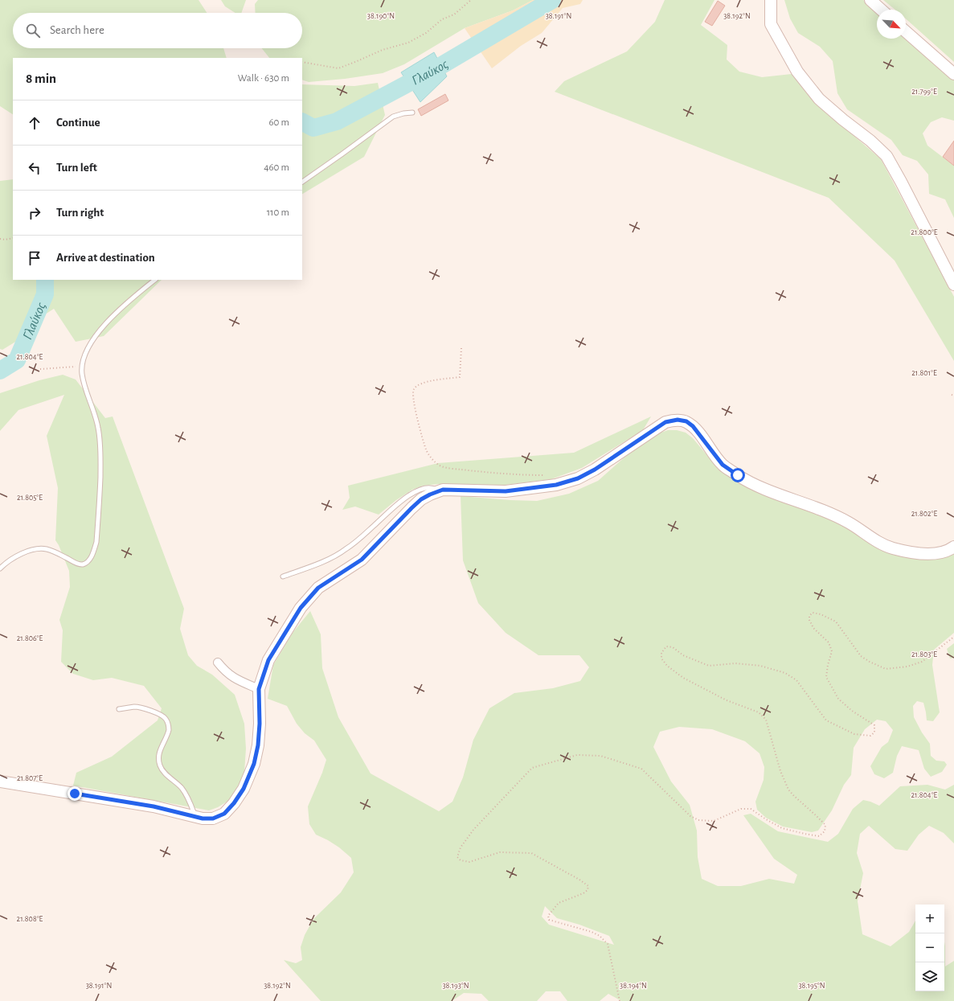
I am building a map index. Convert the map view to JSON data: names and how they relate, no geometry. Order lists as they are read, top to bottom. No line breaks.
{"water":["Γλαύκος"],"north":"bottom right","page":{"search":"Search here","heading":["8 min","Walk · 630 m"],"list":[["Continue","60 m"],["Turn left","460 m"],["Turn right","110 m"],"Arrive at destination"],"map_buttons":["+","−"]},"coordinates":["38.190°N","38.191°N","38.192°N","21.799°E","21.800°E","21.804°E","21.801°E","21.805°E","21.802°E","21.806°E","21.803°E","21.807°E","21.808°E","38.193°N","38.194°N","38.195°N"]}
